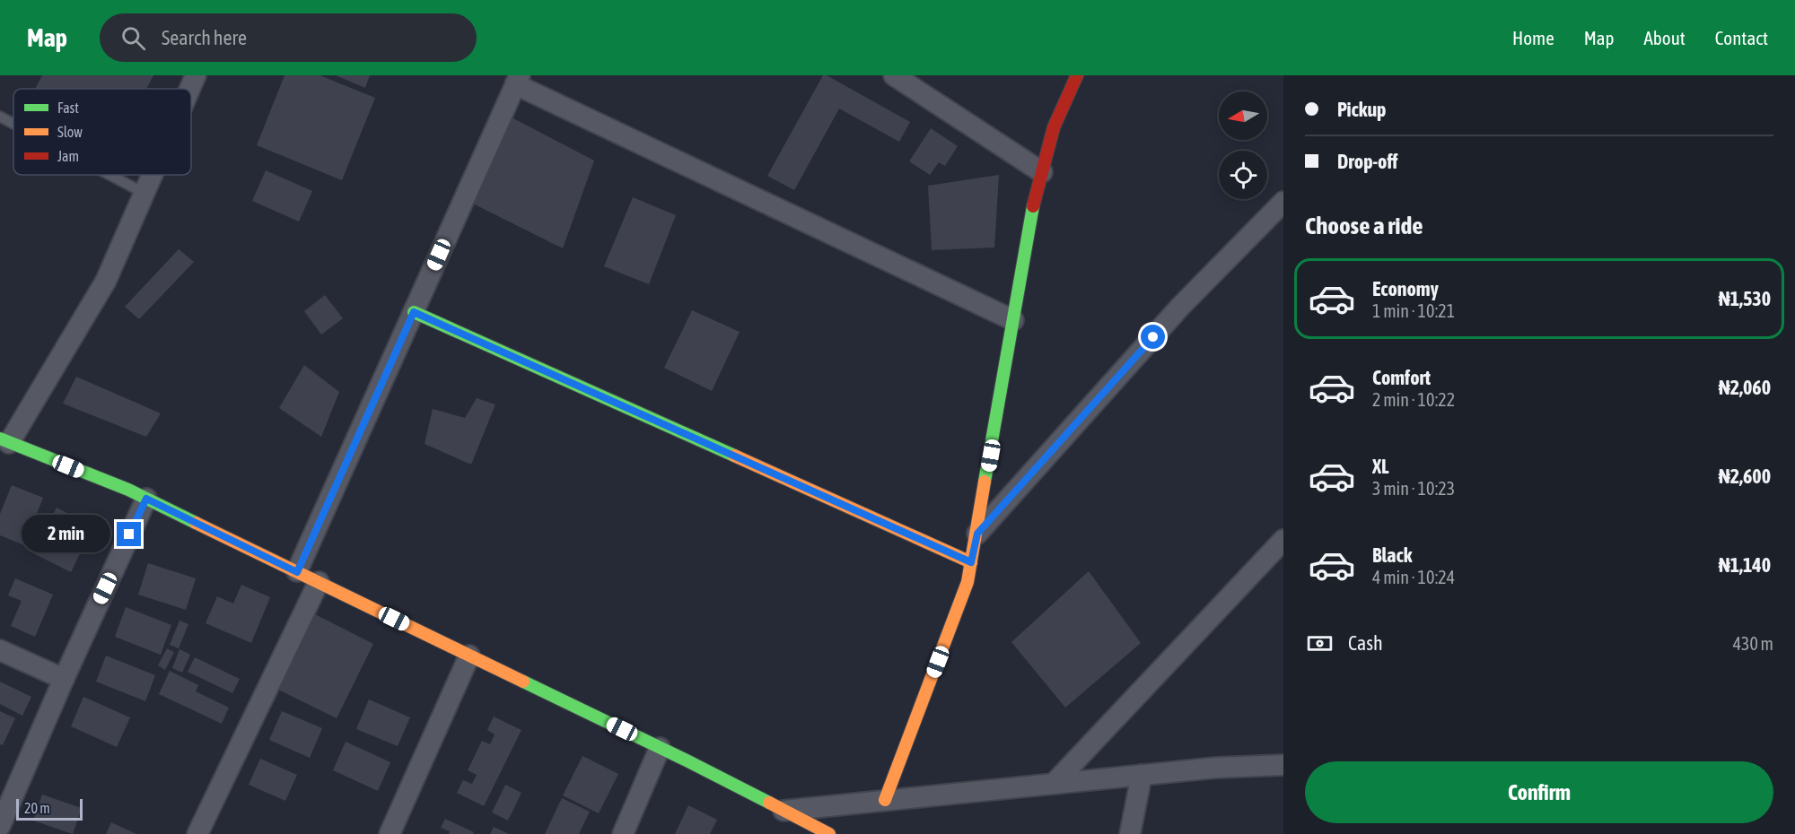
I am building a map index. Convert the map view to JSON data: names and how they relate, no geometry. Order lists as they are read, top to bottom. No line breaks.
{"legend":["Fast","Slow","Jam"],"scale_bar":"20 m","north":"left","page":{"header":"Map","search":"Search here","nav":["Home","Map","About","Contact"],"banner":["Pickup","Drop-off"],"heading":"Choose a ride","list":[{"name":"Economy","note":"1 min · 10:21","value":"₦1,530"},{"name":"Comfort","note":"2 min · 10:22","value":"₦2,060"},{"name":"XL","note":"3 min · 10:23","value":"₦2,600"},{"name":"Black","note":"4 min · 10:24","value":"₦1,140"}],"bubble":"2 min","pay":["Cash","430 m"],"buttons":"Confirm","scale":"20 m"}}
